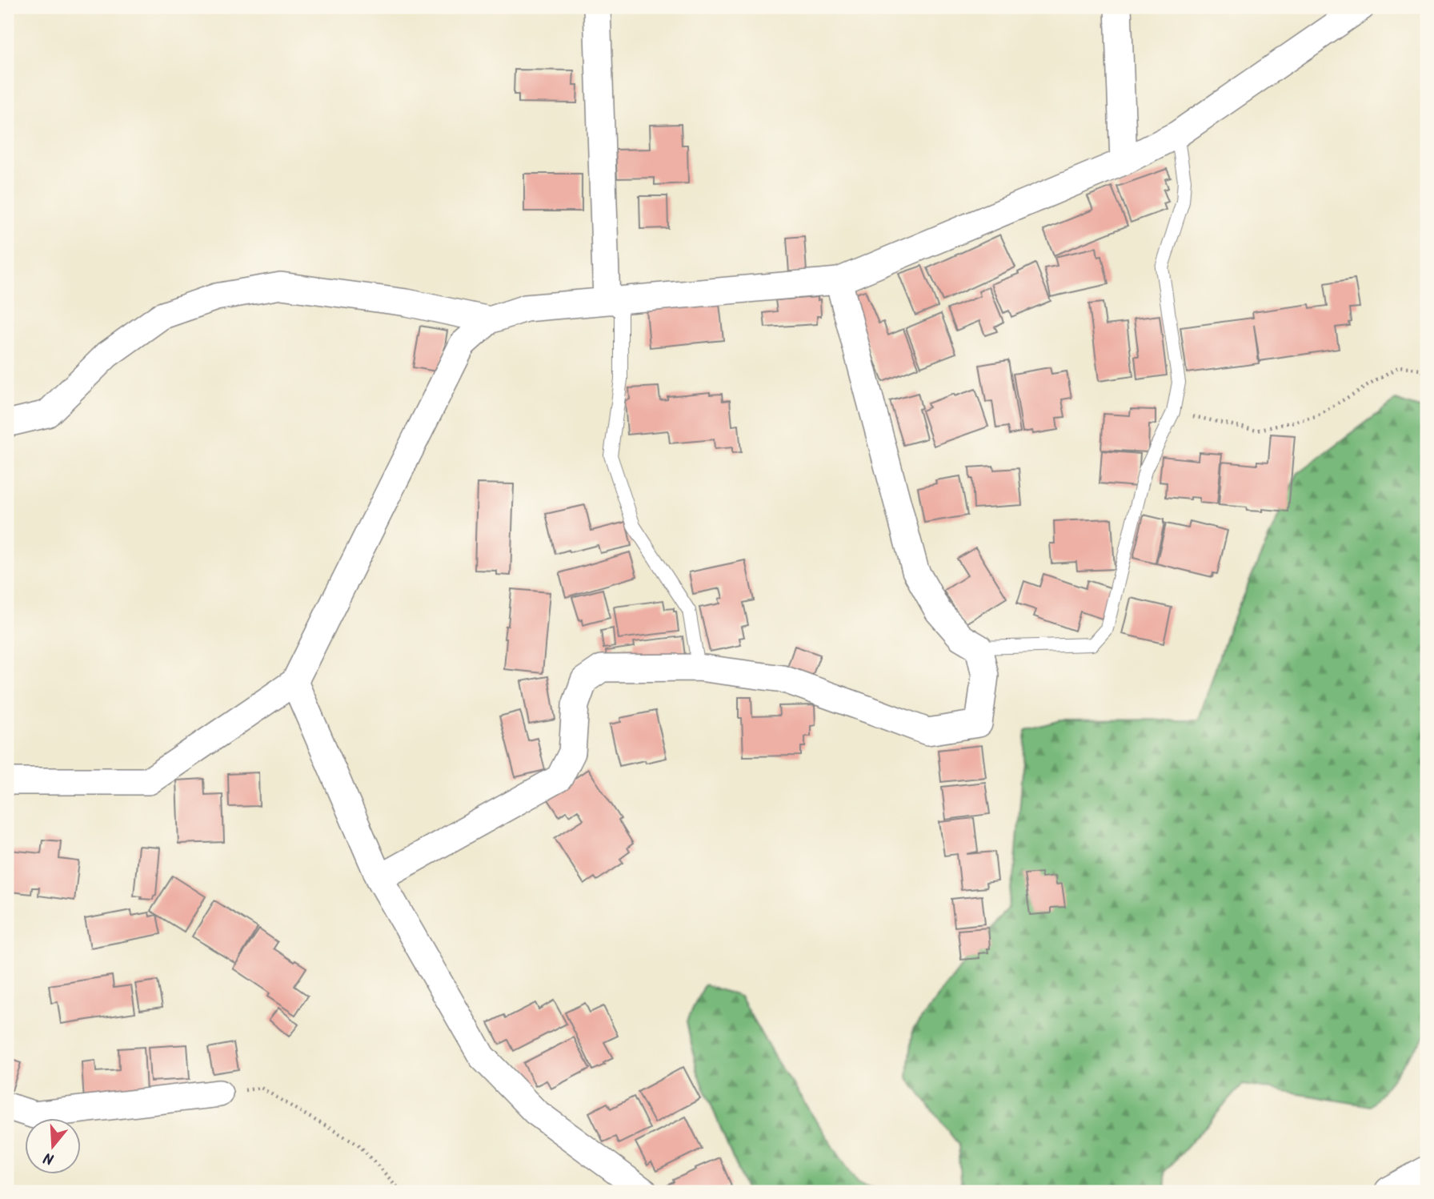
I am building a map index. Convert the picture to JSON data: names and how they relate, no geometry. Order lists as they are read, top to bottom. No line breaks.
{"north":"bottom"}
